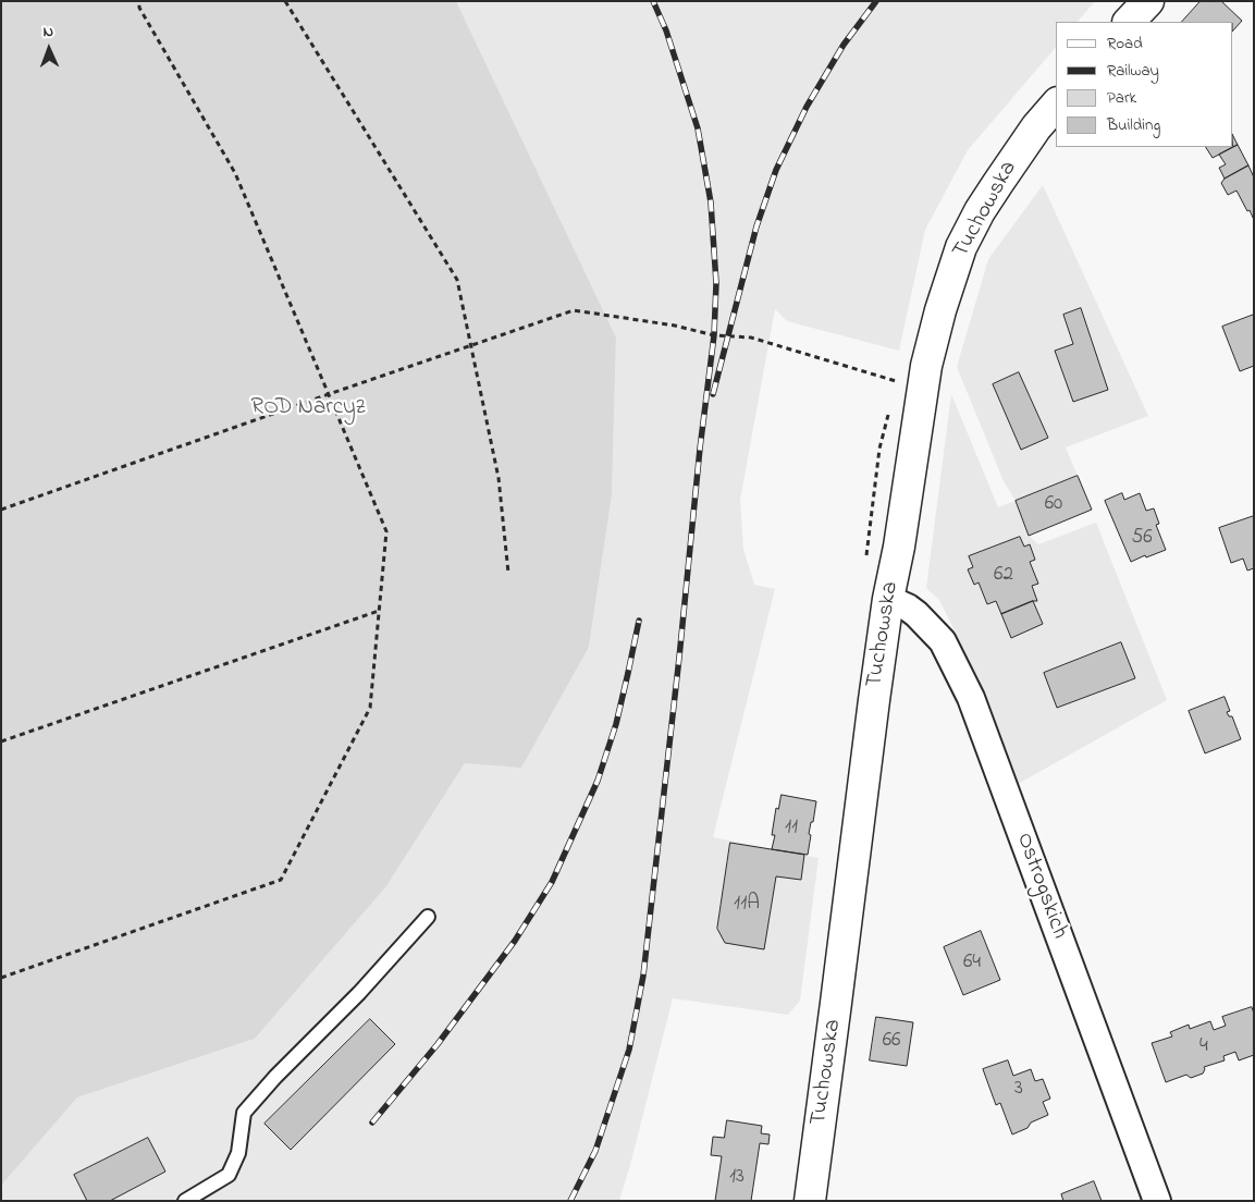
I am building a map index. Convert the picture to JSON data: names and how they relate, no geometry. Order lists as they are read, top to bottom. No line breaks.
{"streets":{"street":["Tuchowska","Ostrogskich"]},"crossings":[["Tuchowska","Ostrogskich"]],"parks":["ROD Narcyz"],"house_numbers":["60","56","62","11","11A","64","66","4","3","13"],"legend":["Road","Railway","Park","Building"],"north":"top"}
